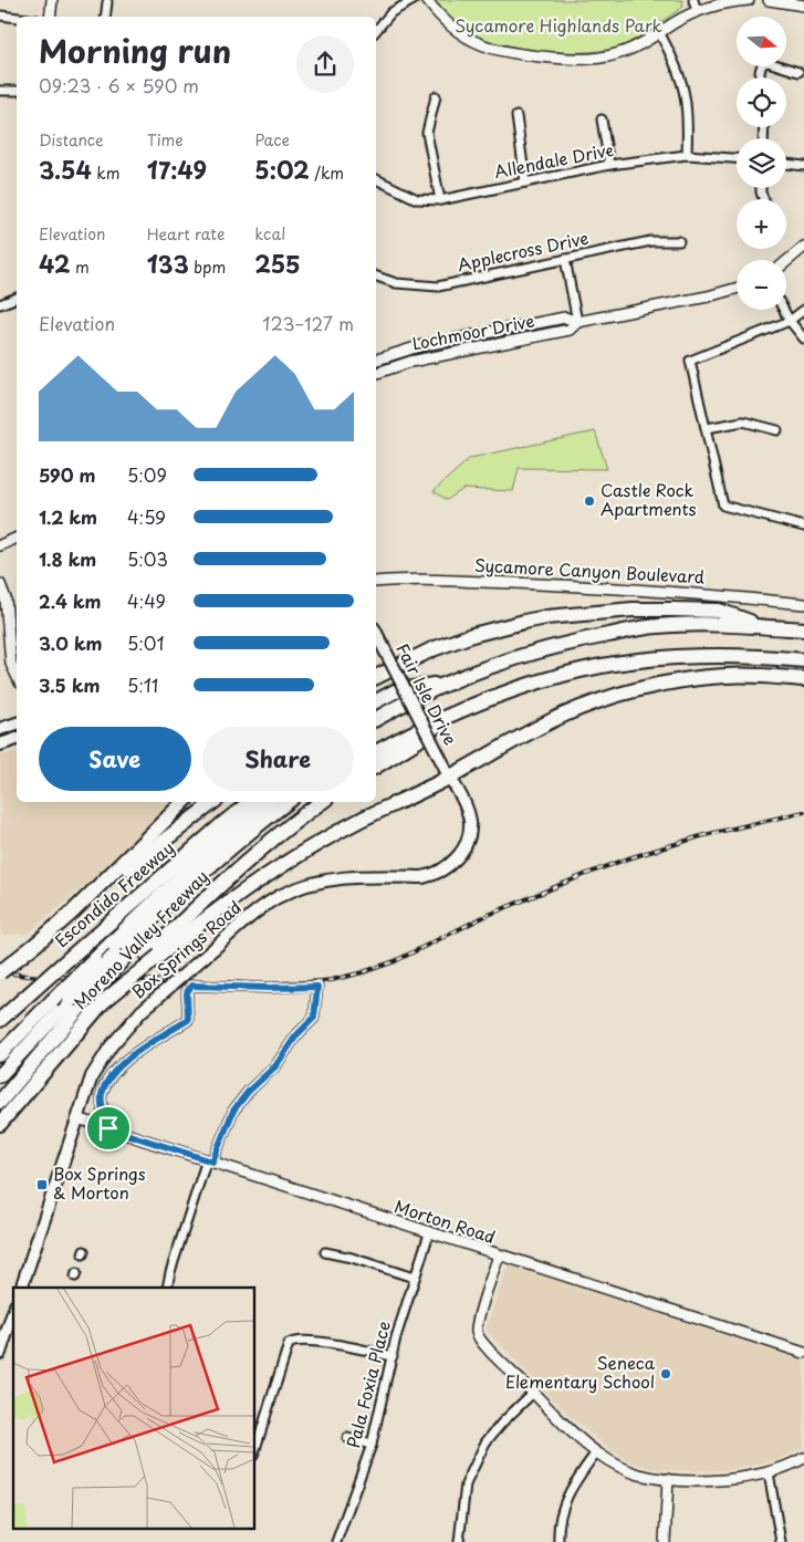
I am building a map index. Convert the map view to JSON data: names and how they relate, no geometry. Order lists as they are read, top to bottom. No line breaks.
{"streets":{"highway":["Escondido Freeway","Moreno Valley Freeway"],"main road":["Fair Isle Drive","Box Springs Road"],"street":["Allendale Drive","Applecross Drive","Lochmoor Drive","Sycamore Canyon Boulevard","Morton Road","Pala Foxia Place"]},"crossings":[["Fair Isle Drive","Box Springs Road"],["Box Springs Road","Morton Road"],["Morton Road","Pala Foxia Place"]],"parks":["Sycamore Highlands Park"],"places":{"other":["Castle Rock Apartments","Seneca Elementary School"],"transit":["Box Springs & Morton"]},"north":"right","page":{"map_buttons":["+","−"],"heading":["Morning run","09:23 · 6 × 590 m"],"stats":[["Distance","3.54 km"],["Time","17:49"],["Pace","5:02 /km"],["Elevation","42 m"],["Heart rate","133 bpm"],["kcal","255"]],"chart":["Elevation","123–127 m"],"list":[{"name":"590 m","note":"5:09"},{"name":"1.2 km","note":"4:59"},{"name":"1.8 km","note":"5:03"},{"name":"2.4 km","note":"4:49"},{"name":"3.0 km","note":"5:01"},{"name":"3.5 km","note":"5:11"}],"buttons":["Save","Share"]}}
